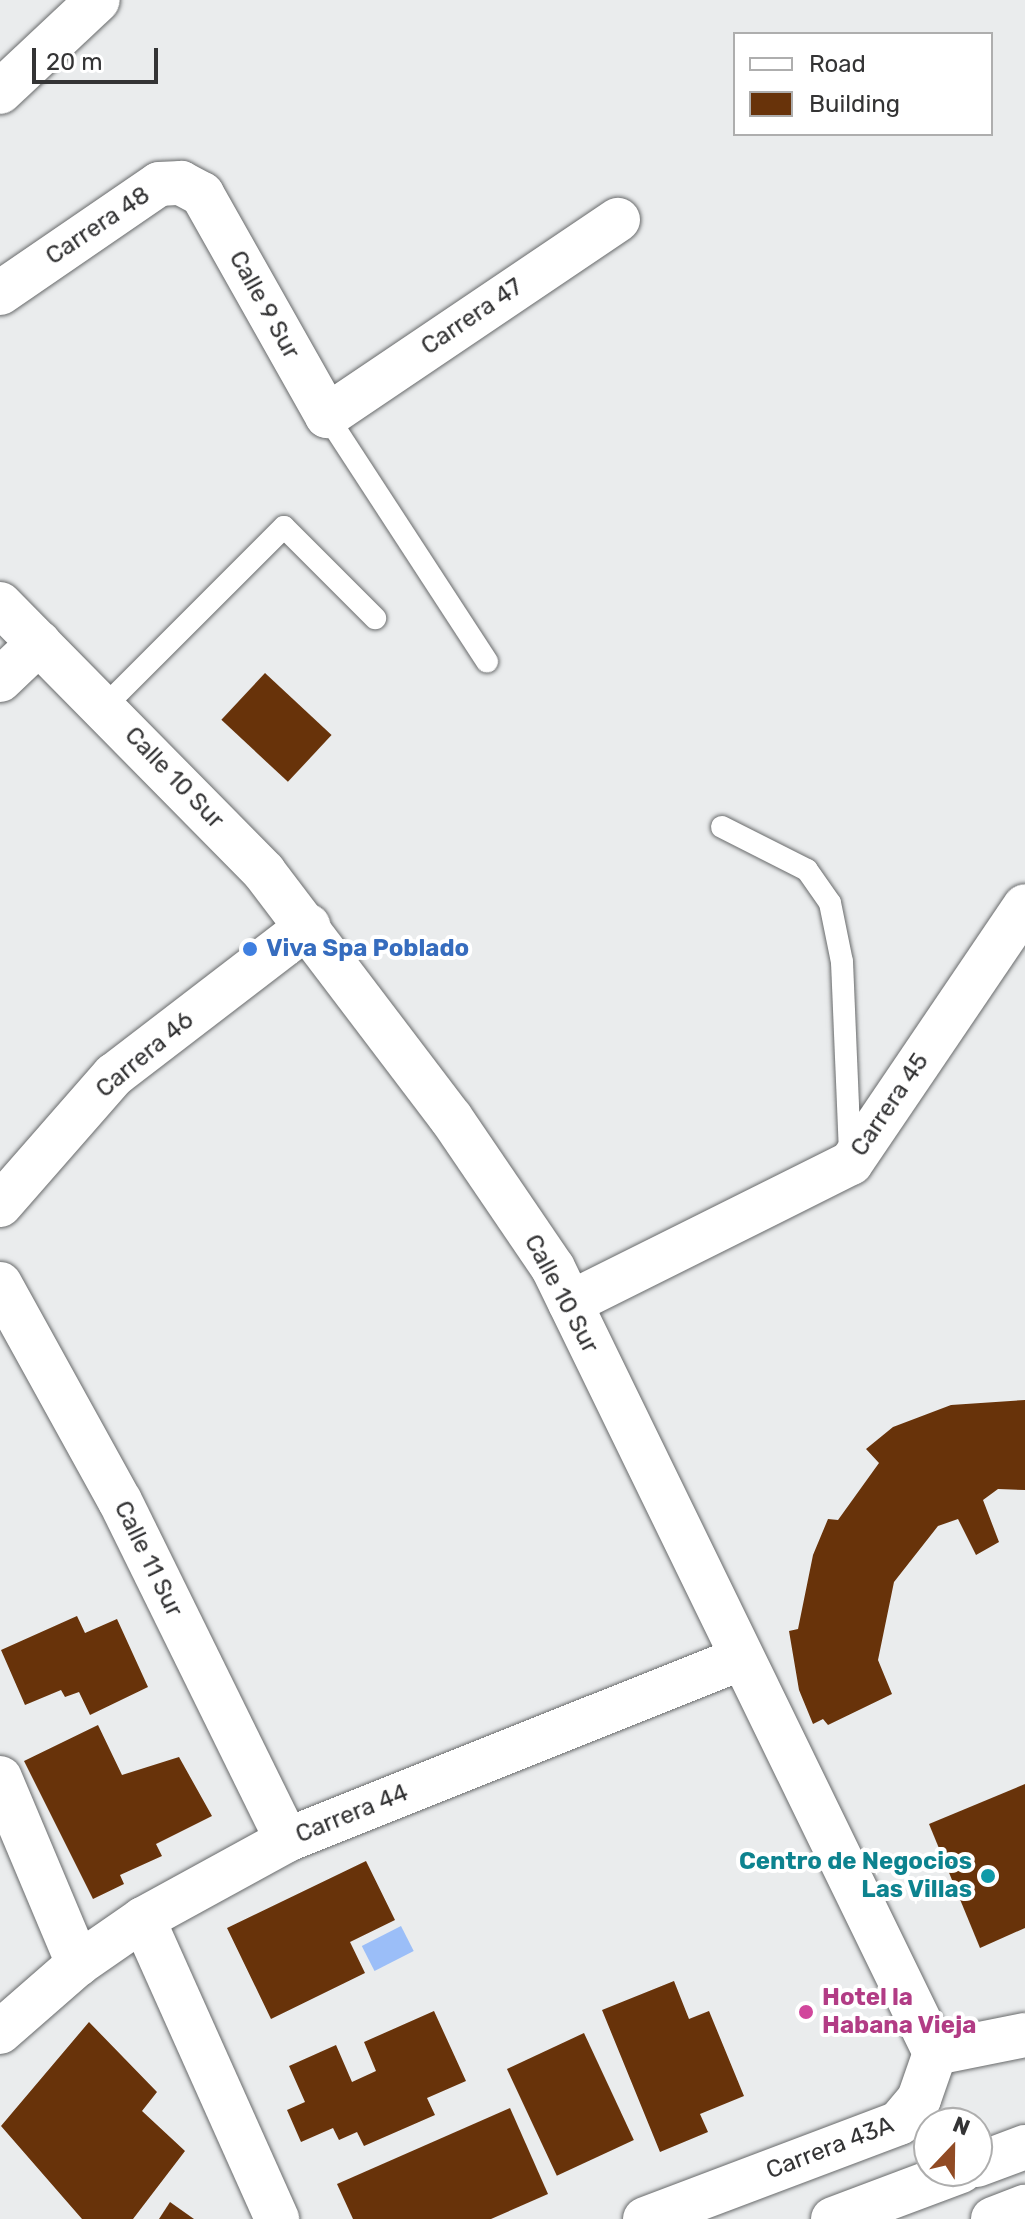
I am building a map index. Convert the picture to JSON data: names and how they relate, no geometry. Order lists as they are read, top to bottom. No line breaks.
{"streets":{"street":["Carrera 48","Calle 9 Sur","Carrera 47","Calle 10 Sur","Carrera 46","Carrera 45","Calle 11 Sur","Carrera 44","Carrera 43A"]},"crossings":[["Carrera 48","Calle 9 Sur"],["Calle 9 Sur","Carrera 47"],["Calle 10 Sur","Carrera 46"],["Calle 10 Sur","Carrera 45"],["Calle 10 Sur","Carrera 44"],["Calle 10 Sur","Carrera 43A"],["Calle 11 Sur","Carrera 44"]],"places":["Viva Spa Poblado","Centro de Negocios Las Villas","Hotel la Habana Vieja"],"legend":["Road","Building"],"scale_bar":"20 m","north":"top"}
